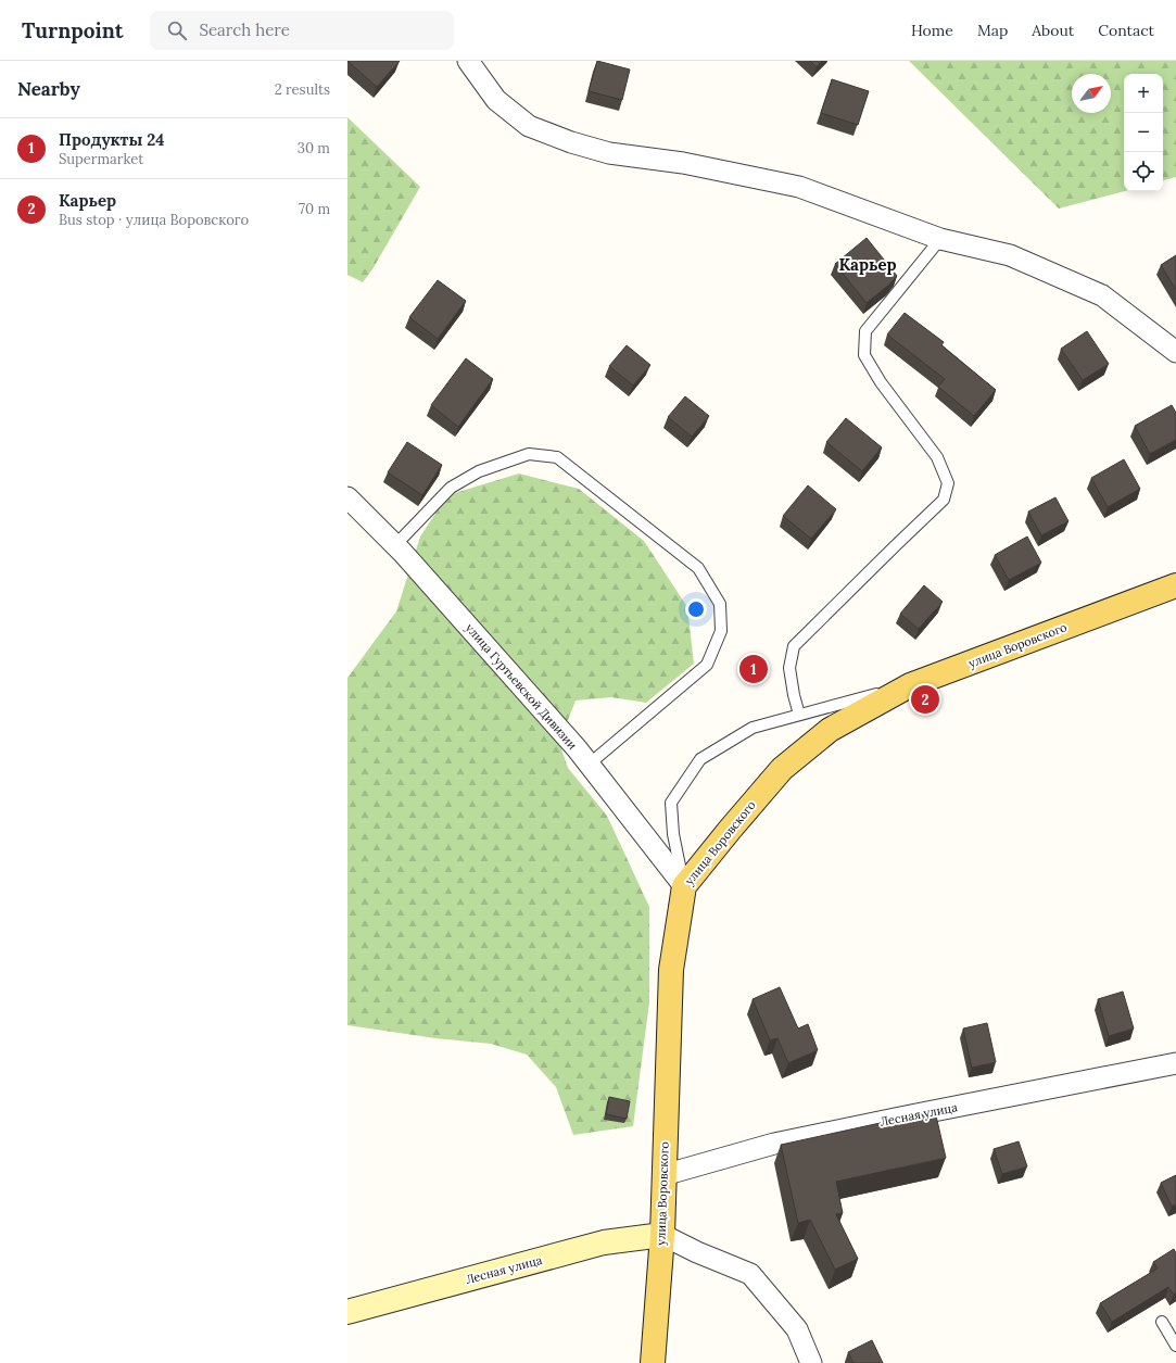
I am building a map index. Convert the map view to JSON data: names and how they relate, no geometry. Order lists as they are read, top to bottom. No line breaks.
{"streets":{"main road":["улица Воровского"],"street":["улица Гуртьевской Дивизии","Лесная улица"]},"crossings":[["улица Воровского","улица Гуртьевской Дивизии"],["улица Воровского","Лесная улица"]],"districts":["Карьер"],"north":"top right","page":{"header":"Turnpoint","search":"Search here","nav":["Home","Map","About","Contact"],"heading":["Nearby","2 results"],"map_buttons":["+","−"],"list":[{"mark":"1","name":"Продукты 24","note":"Supermarket","value":"30 m"},{"mark":"2","name":"Карьер","note":"Bus stop · улица Воровского","value":"70 m"}],"pins":["1","2"]}}
